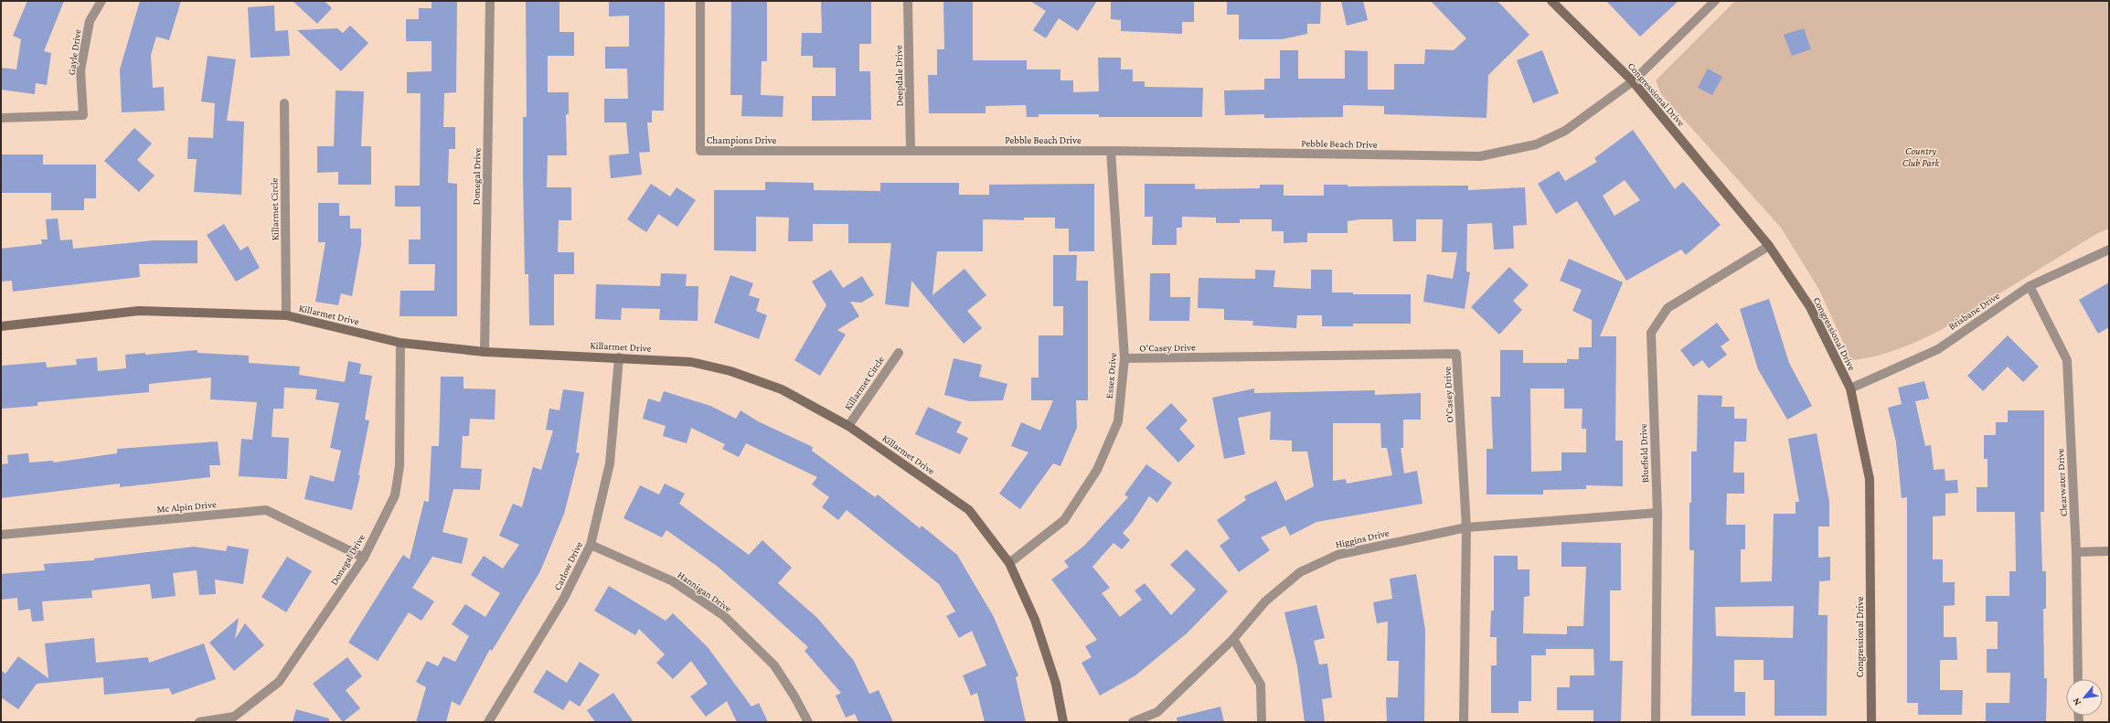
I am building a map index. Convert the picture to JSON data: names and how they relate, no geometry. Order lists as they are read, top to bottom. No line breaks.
{"streets":{"street":["Gayle Drive","Deepdale Drive","Congressional Drive","Champions Drive","Pebble Beach Drive","Donegal Drive","Killarmet Circle","Brisbane Drive","Killarmet Drive","O'Casey Drive","Essex Drive","Bluefield Drive","Clearwater Drive","Mc Alpin Drive","Higgins Drive","Carlow Drive","Hannigan Drive"]},"crossings":[["Deepdale Drive","Champions Drive"],["Deepdale Drive","Pebble Beach Drive"],["Congressional Drive","Pebble Beach Drive"],["Congressional Drive","Brisbane Drive"],["Congressional Drive","Bluefield Drive"],["Champions Drive","Pebble Beach Drive"],["Pebble Beach Drive","Essex Drive"],["Donegal Drive","Killarmet Drive"],["Donegal Drive","Mc Alpin Drive"],["Killarmet Circle","Killarmet Drive"],["Brisbane Drive","Clearwater Drive"],["Killarmet Drive","Essex Drive"],["Killarmet Drive","Carlow Drive"],["O'Casey Drive","Essex Drive"],["O'Casey Drive","Higgins Drive"],["Bluefield Drive","Higgins Drive"],["Carlow Drive","Hannigan Drive"]],"parks":["Country Club Park"],"north":"bottom left"}
